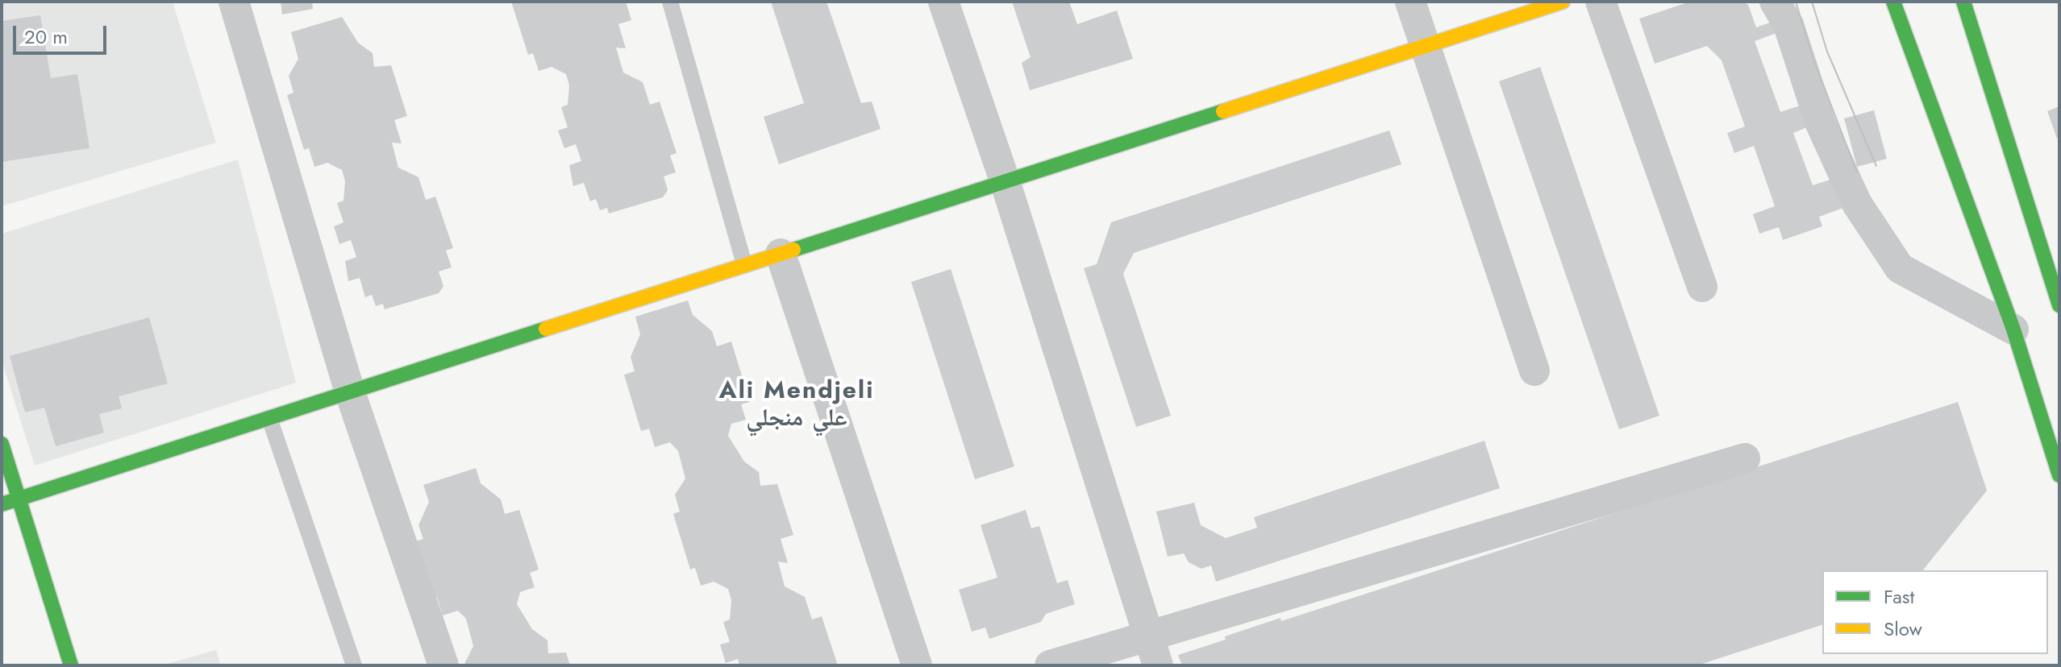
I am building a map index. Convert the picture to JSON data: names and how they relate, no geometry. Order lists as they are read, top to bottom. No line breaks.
{"districts":["Ali Mendjeli علي منجلي"],"legend":["Fast","Slow"],"scale_bar":"20 m"}
